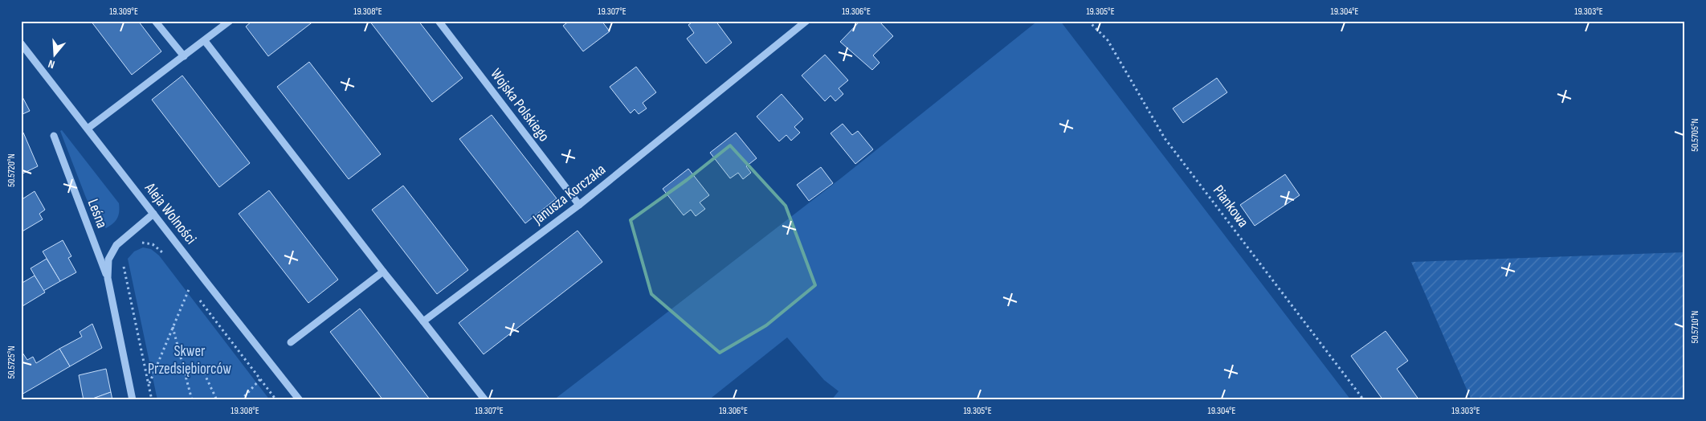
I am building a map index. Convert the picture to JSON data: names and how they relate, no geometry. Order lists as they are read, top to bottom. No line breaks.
{"streets":{"street":["Wojska Polskiego","Janusza Korczaka","Leśna","Aleja Wolności"],"path":["Piankowa"]},"crossings":[["Wojska Polskiego","Janusza Korczaka"],["Leśna","Aleja Wolności"]],"parks":["Skwer Przedsiębiorców"],"north":"bottom","coordinates":["19.309°E","19.308°E","19.307°E","19.306°E","19.305°E","19.304°E","19.303°E","50.5705°N","50.5720°N","50.5710°N","50.5725°N"]}
